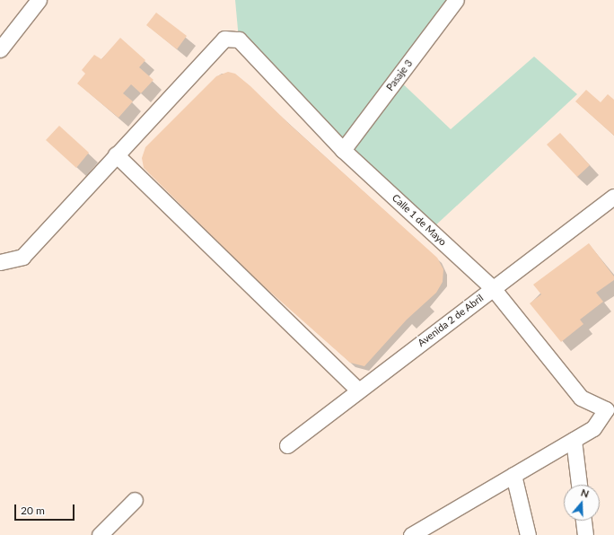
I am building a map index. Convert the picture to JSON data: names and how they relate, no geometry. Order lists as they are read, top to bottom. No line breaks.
{"streets":{"street":["Pasaje 3","Calle 1 de Mayo","Avenida 2 de Abril"]},"crossings":[["Pasaje 3","Calle 1 de Mayo"],["Calle 1 de Mayo","Avenida 2 de Abril"]],"scale_bar":"20 m","north":"top"}
